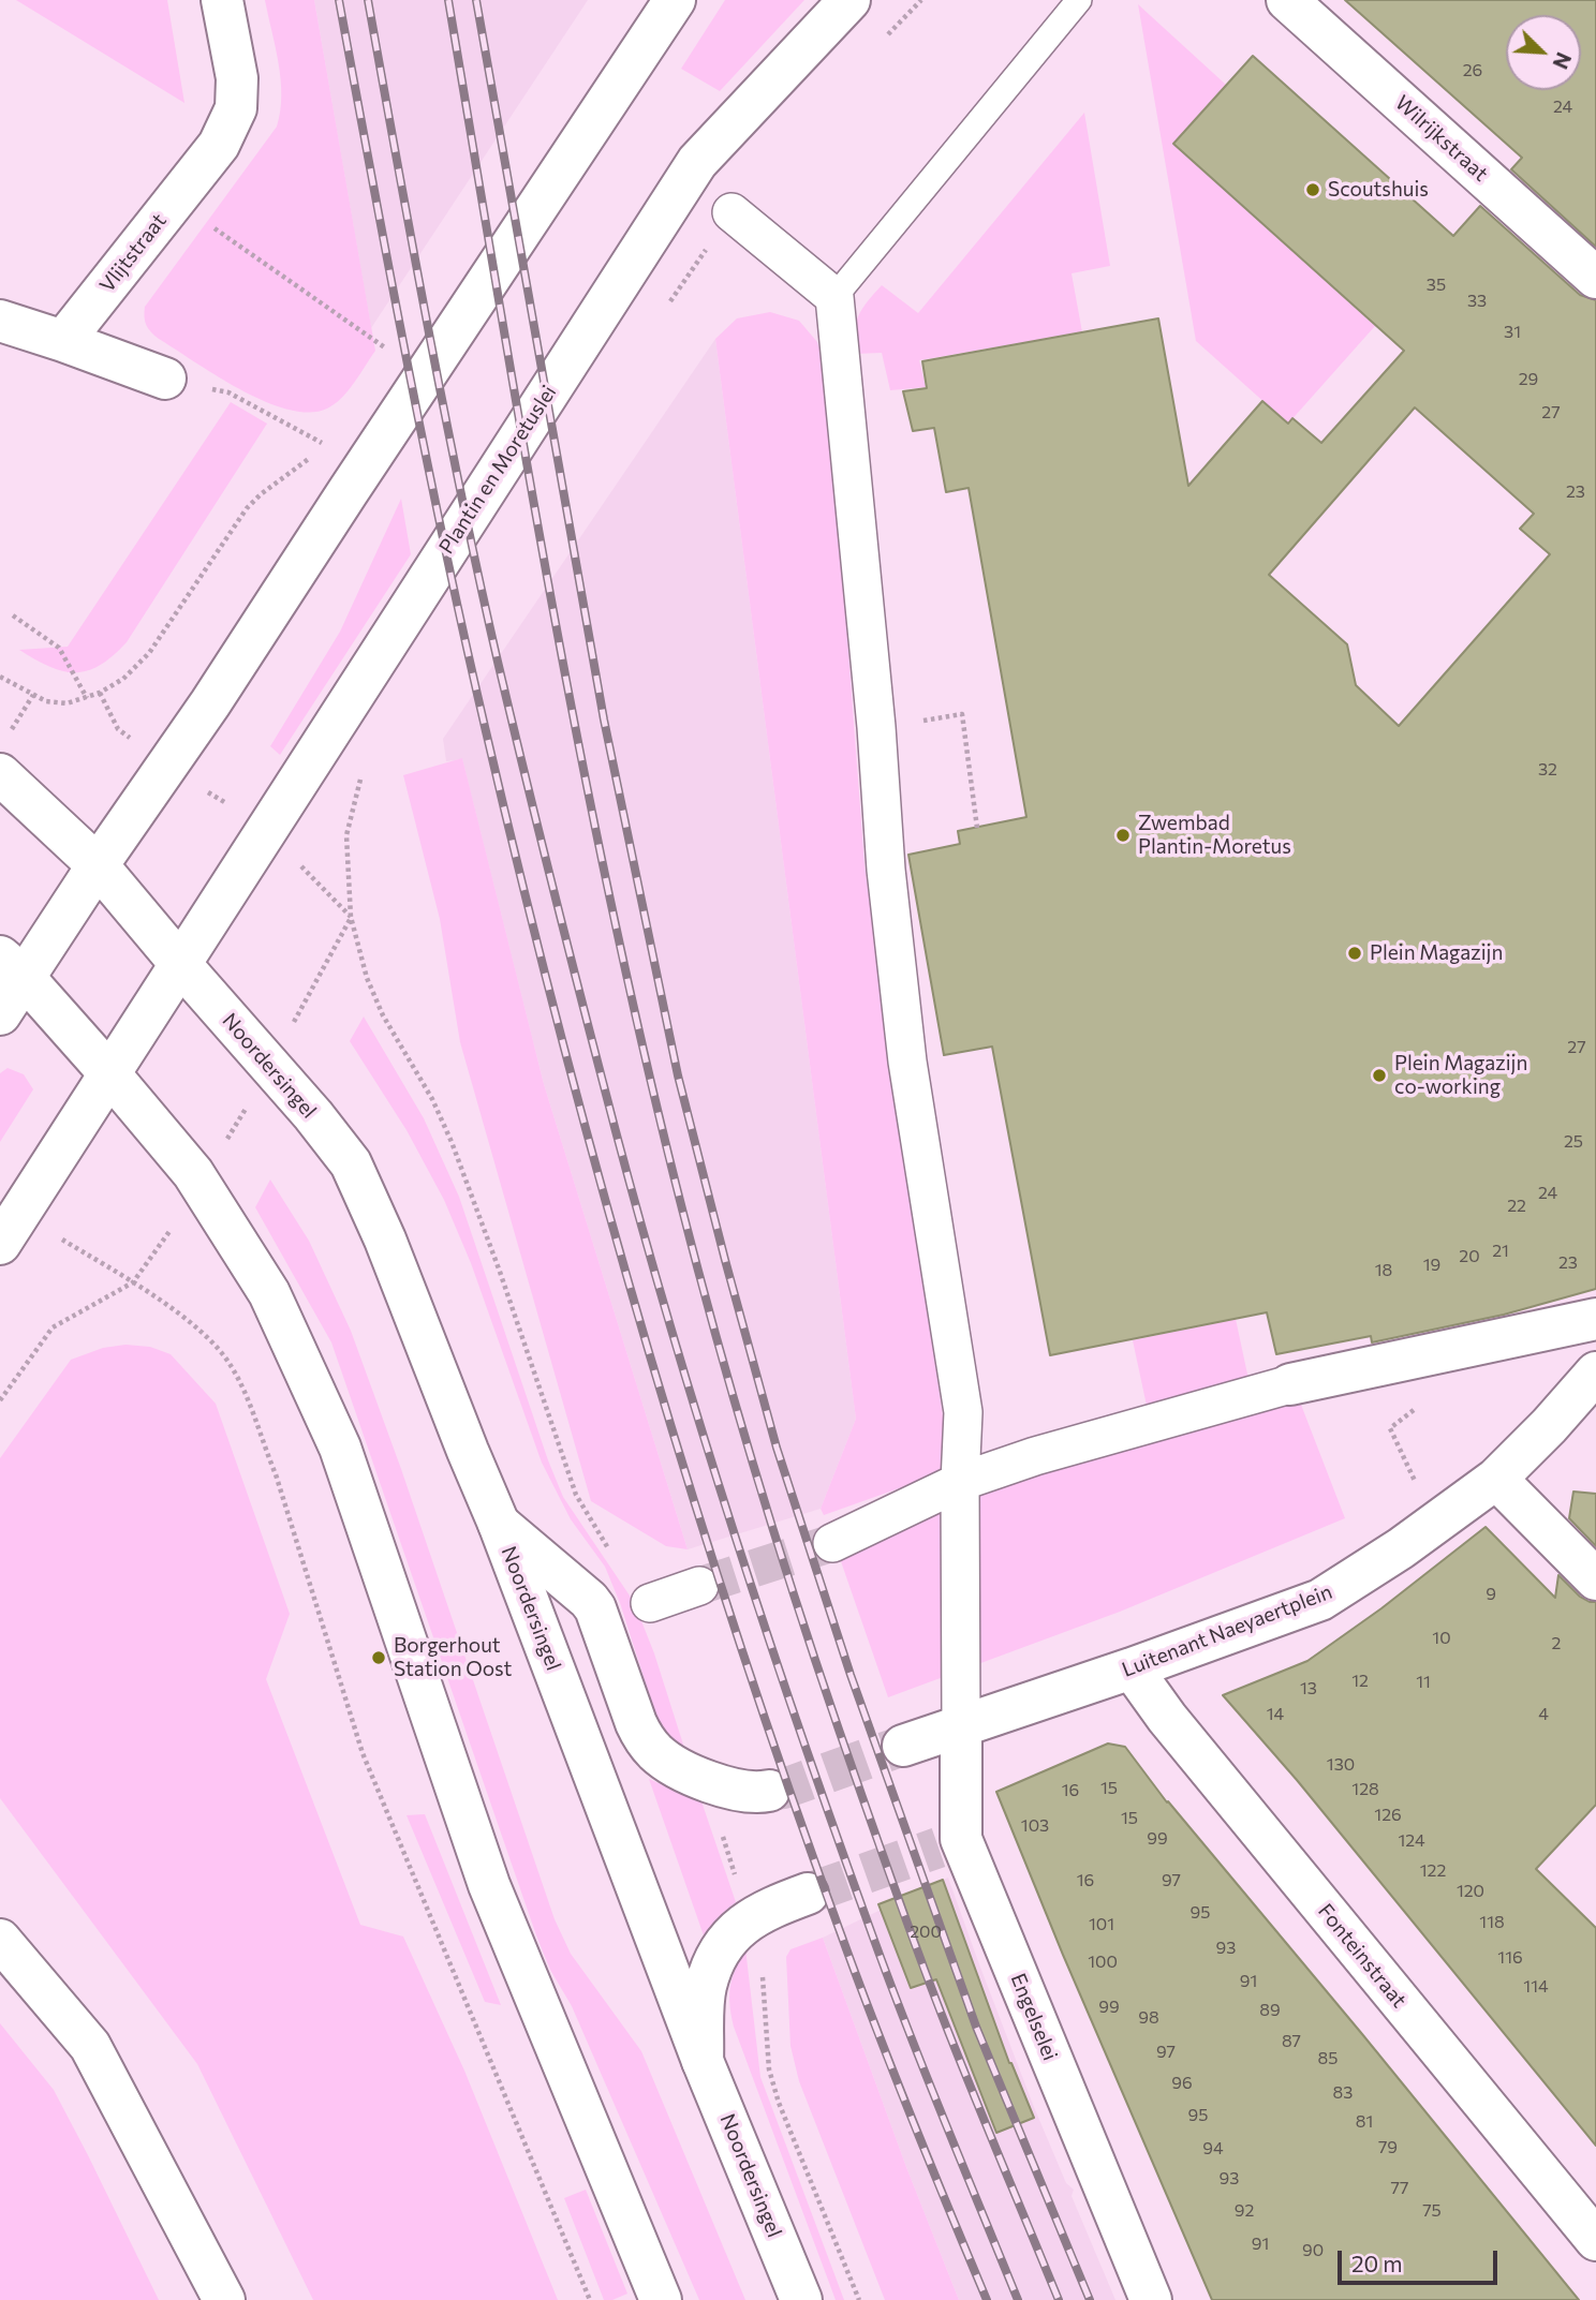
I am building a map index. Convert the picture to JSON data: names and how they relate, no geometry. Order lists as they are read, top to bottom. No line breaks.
{"streets":{"main road":["Wilrijkstraat","Vlijtstraat","Plantin en Moretuslei","Noordersingel","Luitenant Naeyaertplein","Fonteinstraat","Engelselei"]},"crossings":[["Plantin en Moretuslei","Noordersingel"],["Luitenant Naeyaertplein","Fonteinstraat"],["Luitenant Naeyaertplein","Engelselei"]],"places":["Scoutshuis","Zwembad Plantin-Moretus","Plein Magazijn","Plein Magazijn co-working","Borgerhout Station Oost"],"house_numbers":["26","24","35","33","31","29","27","23","32","27","25","24","22","21","20","23","19","18","9","10","2","12","11","13","14","4","130","15","128","16","126","15","103","99","124","122","16","97","120","95","118","101","200","93","116","100","91","114","99","89","98","87","97","85","96","83","95","81","79","94","93","77","92","75","91","90"],"scale_bar":"20 m","north":"bottom right"}
